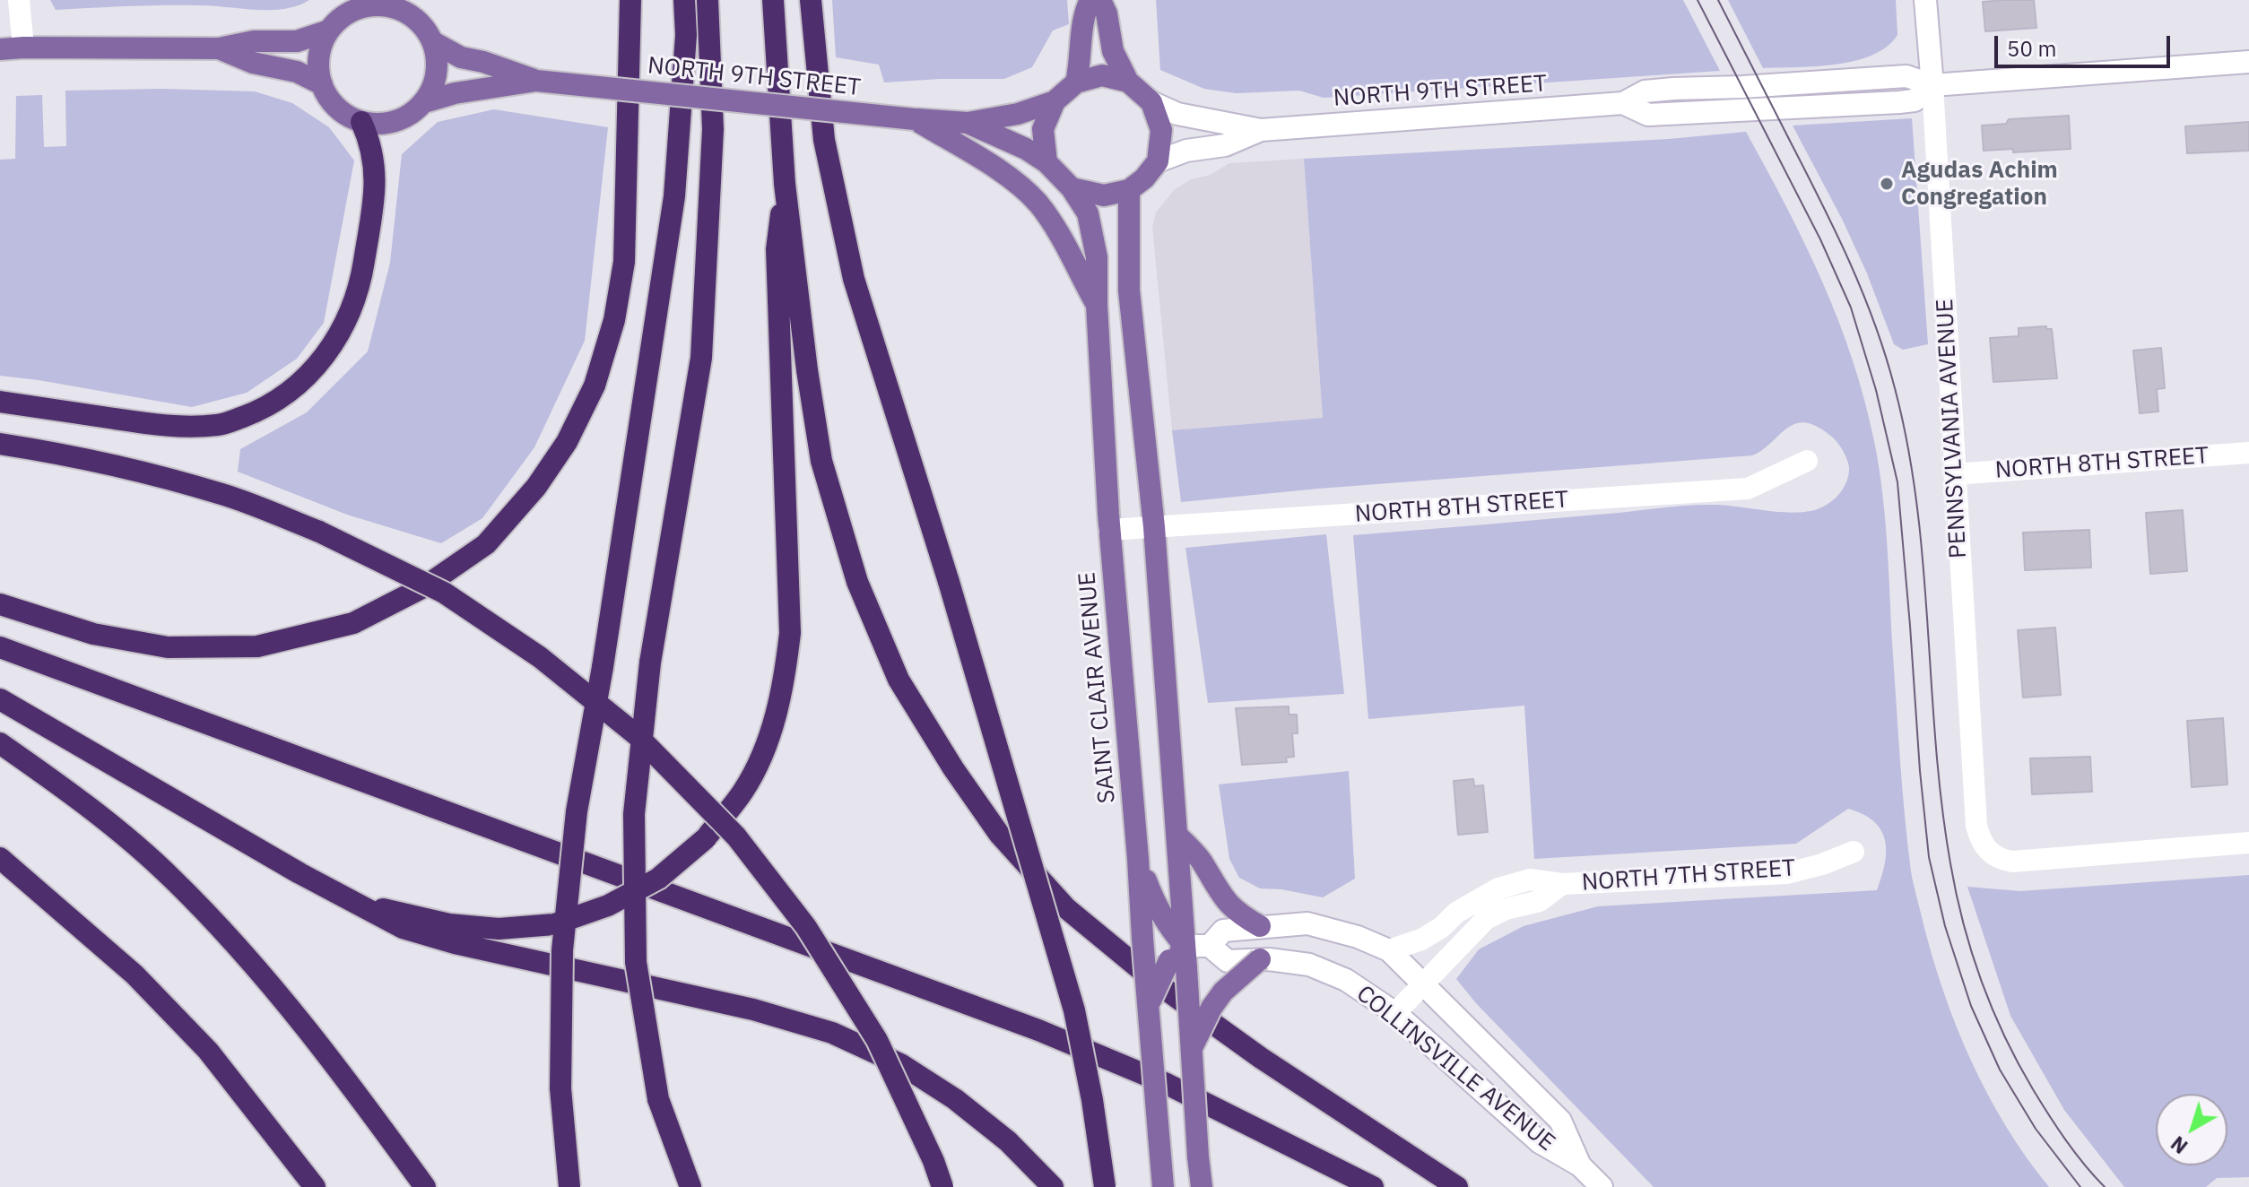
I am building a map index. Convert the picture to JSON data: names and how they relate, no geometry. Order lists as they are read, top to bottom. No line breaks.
{"streets":{"main road":["NORTH 9TH STREET","SAINT CLAIR AVENUE"],"street":["PENNSYLVANIA AVENUE","NORTH 8TH STREET","NORTH 7TH STREET","COLLINSVILLE AVENUE"]},"crossings":[["NORTH 9TH STREET","PENNSYLVANIA AVENUE"],["NORTH 9TH STREET","SAINT CLAIR AVENUE"],["PENNSYLVANIA AVENUE","NORTH 8TH STREET"],["NORTH 8TH STREET","SAINT CLAIR AVENUE"],["NORTH 7TH STREET","COLLINSVILLE AVENUE"]],"places":["Agudas Achim Congregation"],"scale_bar":"50 m","north":"bottom left"}
